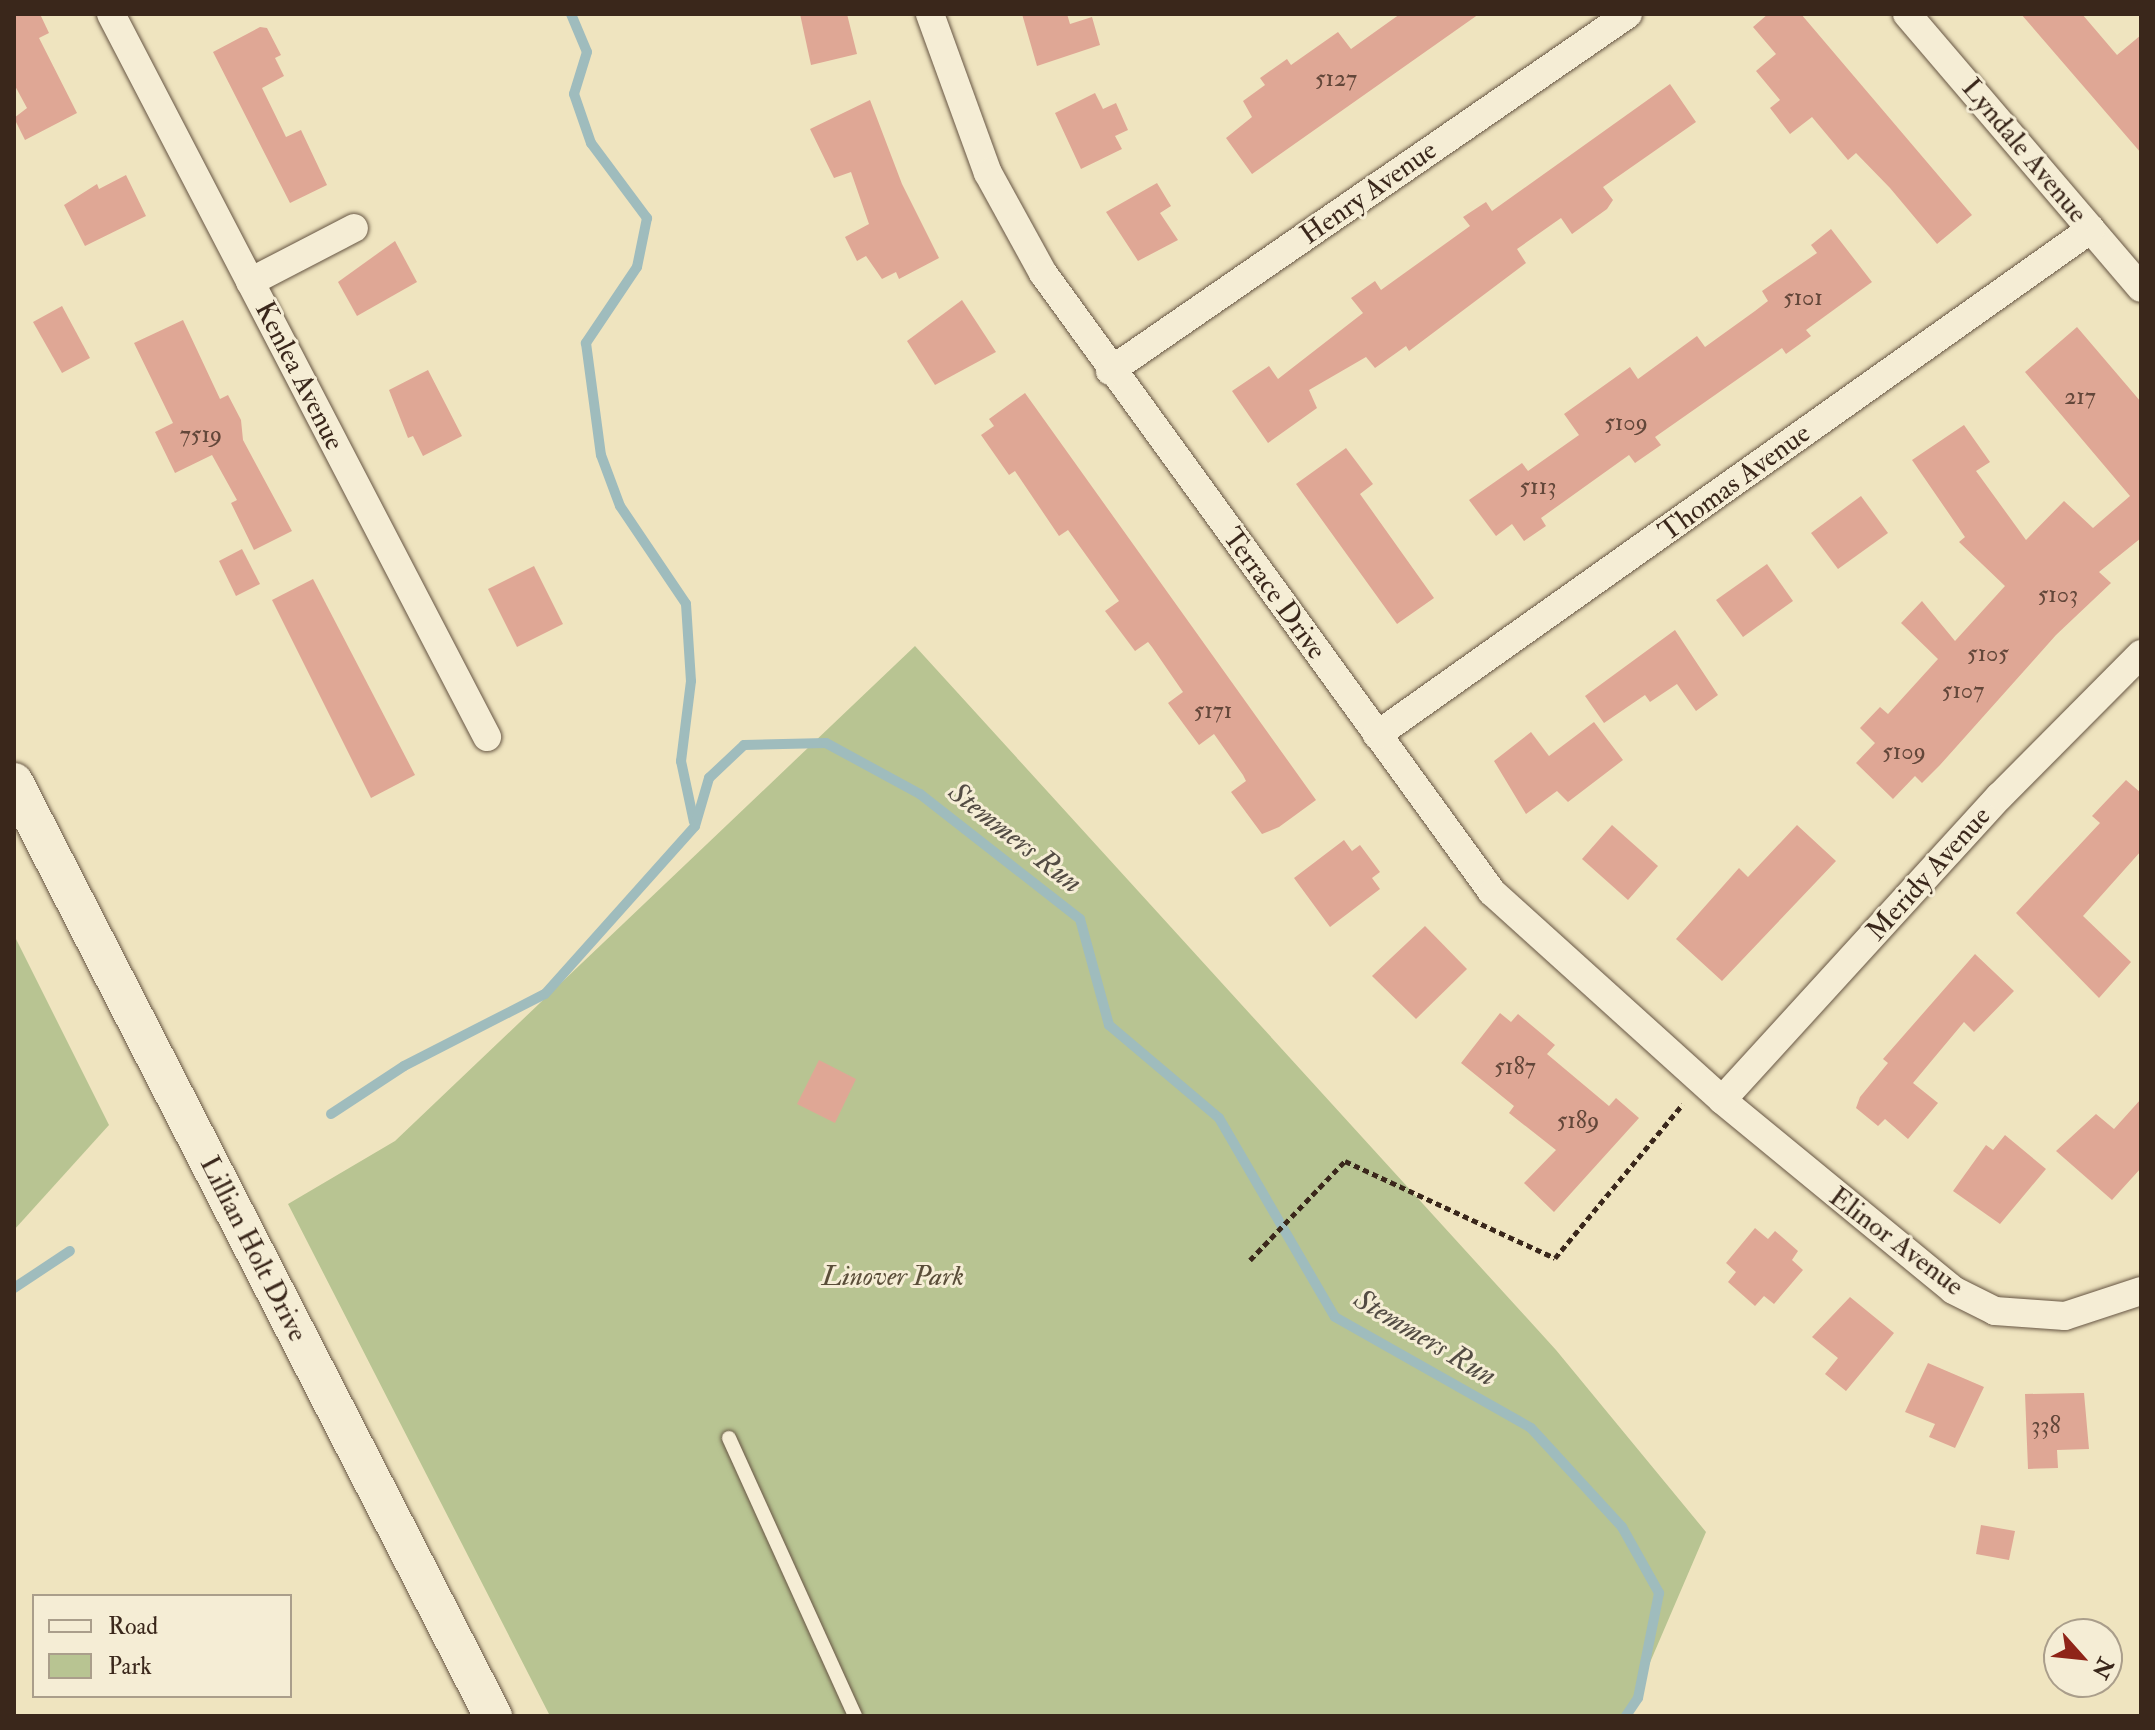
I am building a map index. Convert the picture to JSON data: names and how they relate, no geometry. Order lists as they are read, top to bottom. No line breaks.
{"streets":{"main road":["Lillian Holt Drive"],"street":["Lyndale Avenue","Henry Avenue","Kenlea Avenue","Thomas Avenue","Terrace Drive","Meridy Avenue","Elinor Avenue"]},"crossings":[["Lyndale Avenue","Thomas Avenue"],["Henry Avenue","Terrace Drive"],["Thomas Avenue","Terrace Drive"],["Terrace Drive","Meridy Avenue"],["Terrace Drive","Elinor Avenue"],["Meridy Avenue","Elinor Avenue"]],"water":["Stemmers Run"],"parks":["Linover Park"],"house_numbers":["5127","5101","217","5109","7519","5113","5103","5105","5107","5171","5109","5187","5189","338"],"legend":["Road","Park"],"north":"bottom right"}
